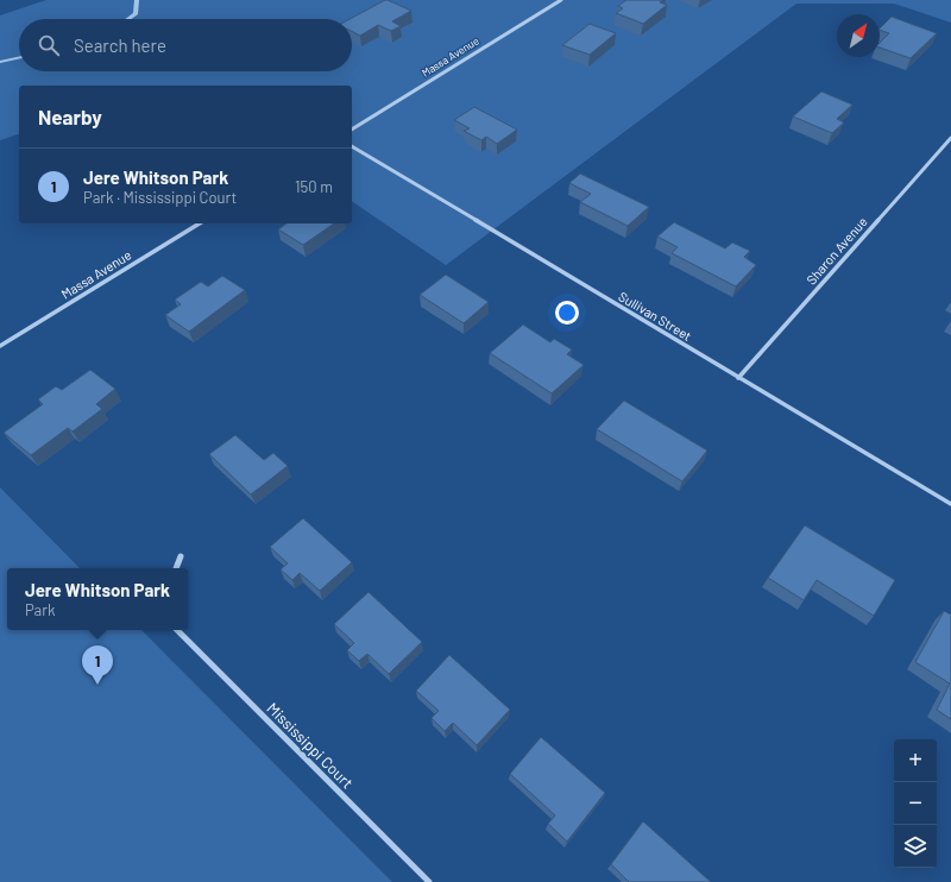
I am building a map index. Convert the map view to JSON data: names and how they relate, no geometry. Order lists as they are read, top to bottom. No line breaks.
{"streets":{"street":["Massa Avenue","Sharon Avenue","Sullivan Street","Mississippi Court"]},"crossings":[["Sharon Avenue","Sullivan Street"]],"north":"top right","page":{"search":"Search here","heading":"Nearby","list":[{"mark":"1","name":"Jere Whitson Park","note":"Park · Mississippi Court","value":"150 m"}],"popup":["Jere Whitson Park","Park"],"pins":"1","map_buttons":["+","−"]}}
